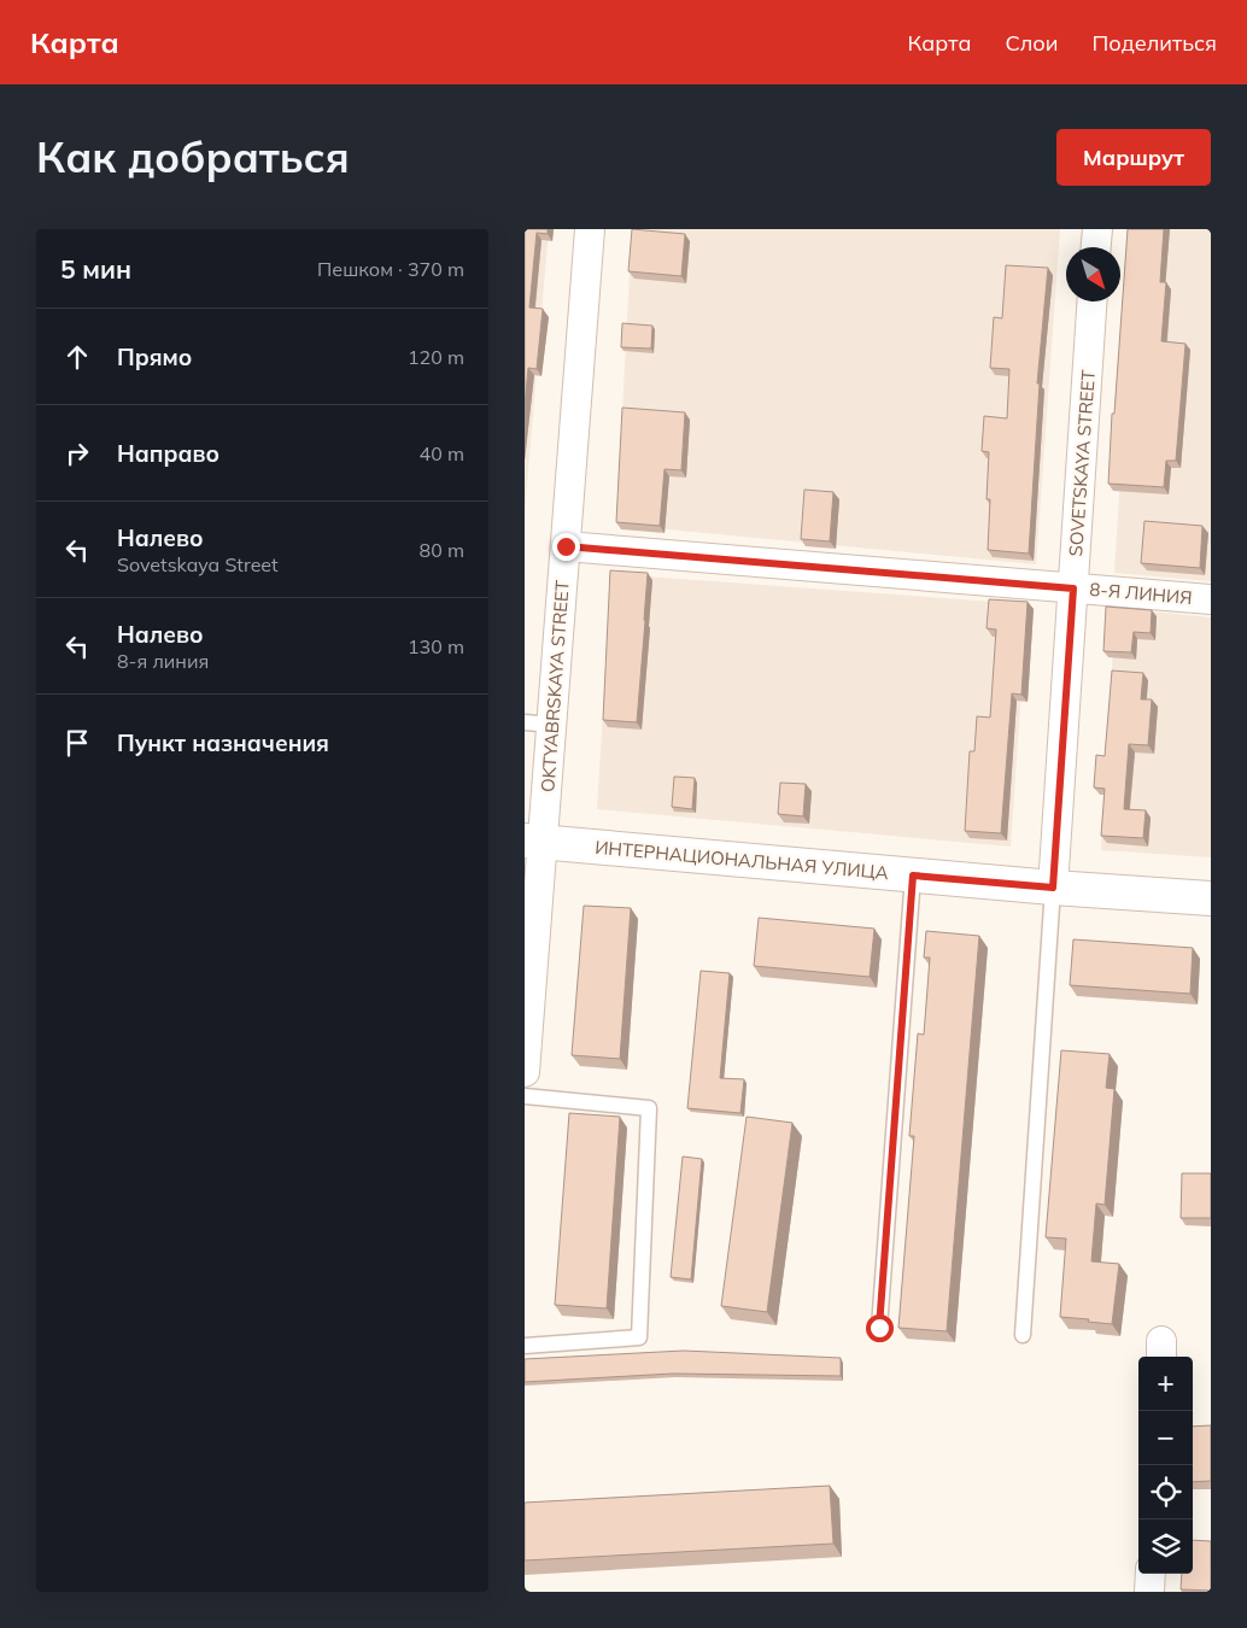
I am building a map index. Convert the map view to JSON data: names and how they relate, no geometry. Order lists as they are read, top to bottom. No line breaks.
{"streets":{"street":["SOVETSKAYA STREET","8-Я ЛИНИЯ","OKTYABRSKAYA STREET","ИНТЕРНАЦИОНАЛЬНАЯ УЛИЦА"]},"crossings":[["SOVETSKAYA STREET","8-Я ЛИНИЯ"],["SOVETSKAYA STREET","ИНТЕРНАЦИОНАЛЬНАЯ УЛИЦА"],["8-Я ЛИНИЯ","OKTYABRSKAYA STREET"],["OKTYABRSKAYA STREET","ИНТЕРНАЦИОНАЛЬНАЯ УЛИЦА"]],"north":"bottom right","page":{"header":"Карта","nav":["Карта","Слои","Поделиться"],"buttons":"Маршрут","title":"Как добраться","heading":["5 мин","Пешком · 370 m"],"list":[["Прямо","120 m"],["Направо","40 m"],["Налево","Sovetskaya Street","80 m"],["Налево","8-я линия","130 m"],"Пункт назначения"],"map_buttons":["+","−"]}}
